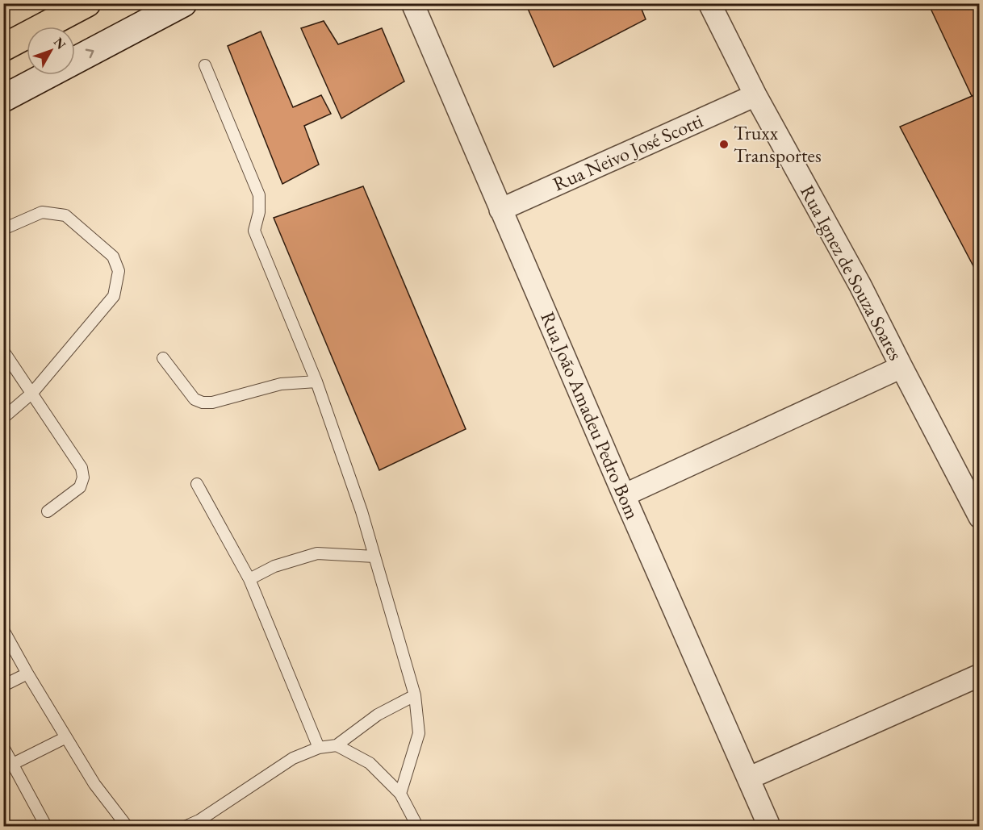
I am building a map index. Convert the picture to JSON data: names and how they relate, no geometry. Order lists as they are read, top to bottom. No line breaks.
{"streets":{"street":["Rua Neivo José Scotti","Rua Ignez de Souza Soares","Rua João Amadeu Pedro Bom"]},"crossings":[["Rua Neivo José Scotti","Rua Ignez de Souza Soares"],["Rua Neivo José Scotti","Rua João Amadeu Pedro Bom"]],"places":["Truxx Transportes"],"north":"top right"}
